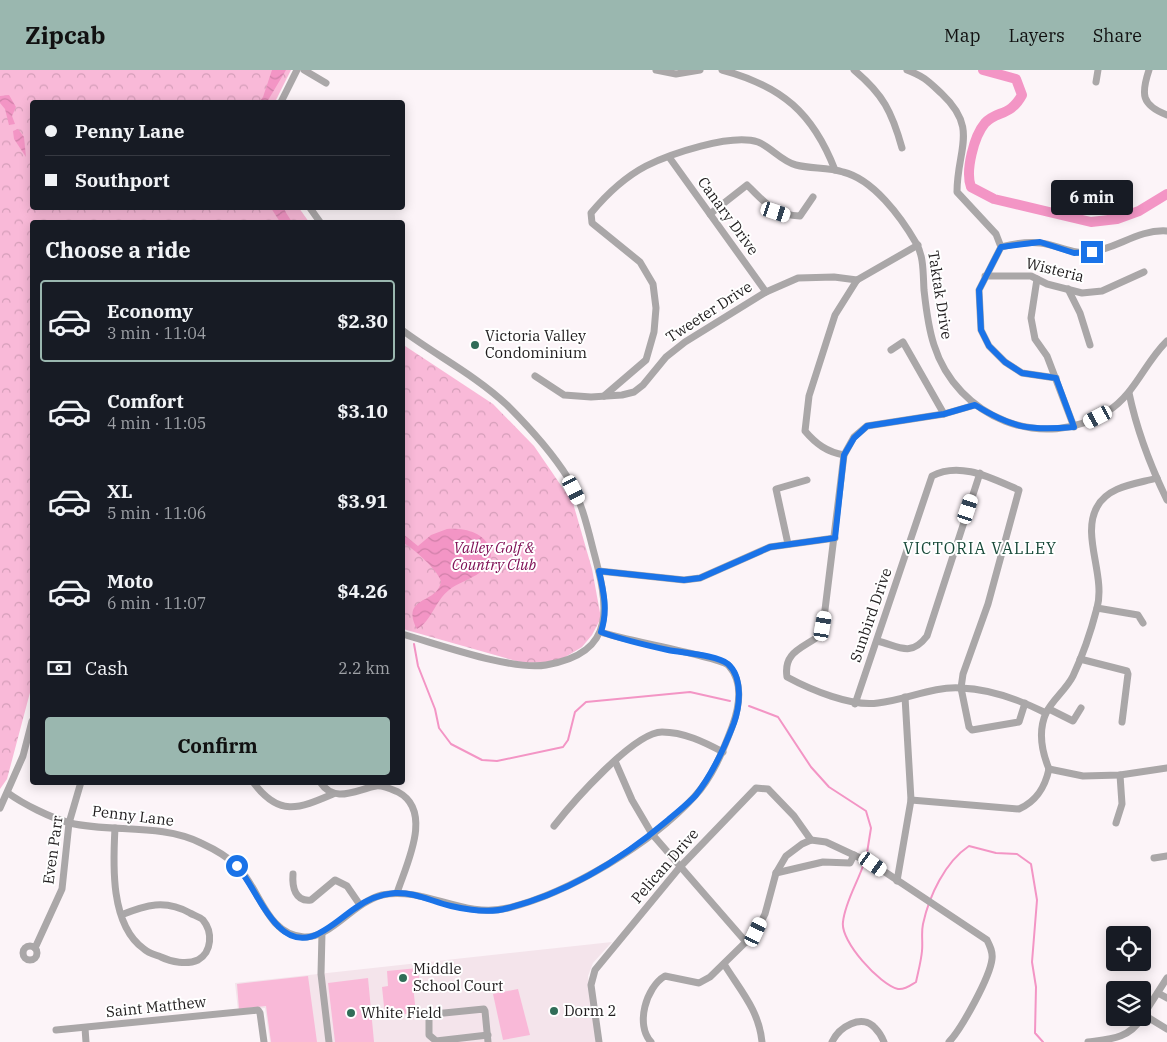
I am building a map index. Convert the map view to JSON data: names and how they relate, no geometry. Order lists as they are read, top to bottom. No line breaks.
{"streets":{"street":["Canary Drive","Wisteria","Taktak Drive","Tweeter Drive","Sunbird Drive","Penny Lane","Even Parr","Pelican Drive","Saint Matthew"]},"crossings":[["Canary Drive","Taktak Drive"],["Canary Drive","Tweeter Drive"],["Taktak Drive","Tweeter Drive"],["Penny Lane","Even Parr"]],"districts":["VICTORIA VALLEY"],"parks":["Valley Golf & Country Club"],"places":["Victoria Valley Condominium","Middle School Court","Dorm 2","White Field"],"page":{"header":"Zipcab","nav":["Map","Layers","Share"],"banner":["Penny Lane","Southport"],"bubble":"6 min","heading":"Choose a ride","list":[{"name":"Economy","note":"3 min · 11:04","value":"$2.30"},{"name":"Comfort","note":"4 min · 11:05","value":"$3.10"},{"name":"XL","note":"5 min · 11:06","value":"$3.91"},{"name":"Moto","note":"6 min · 11:07","value":"$4.26"}],"pay":["Cash","2.2 km"],"buttons":"Confirm"}}
